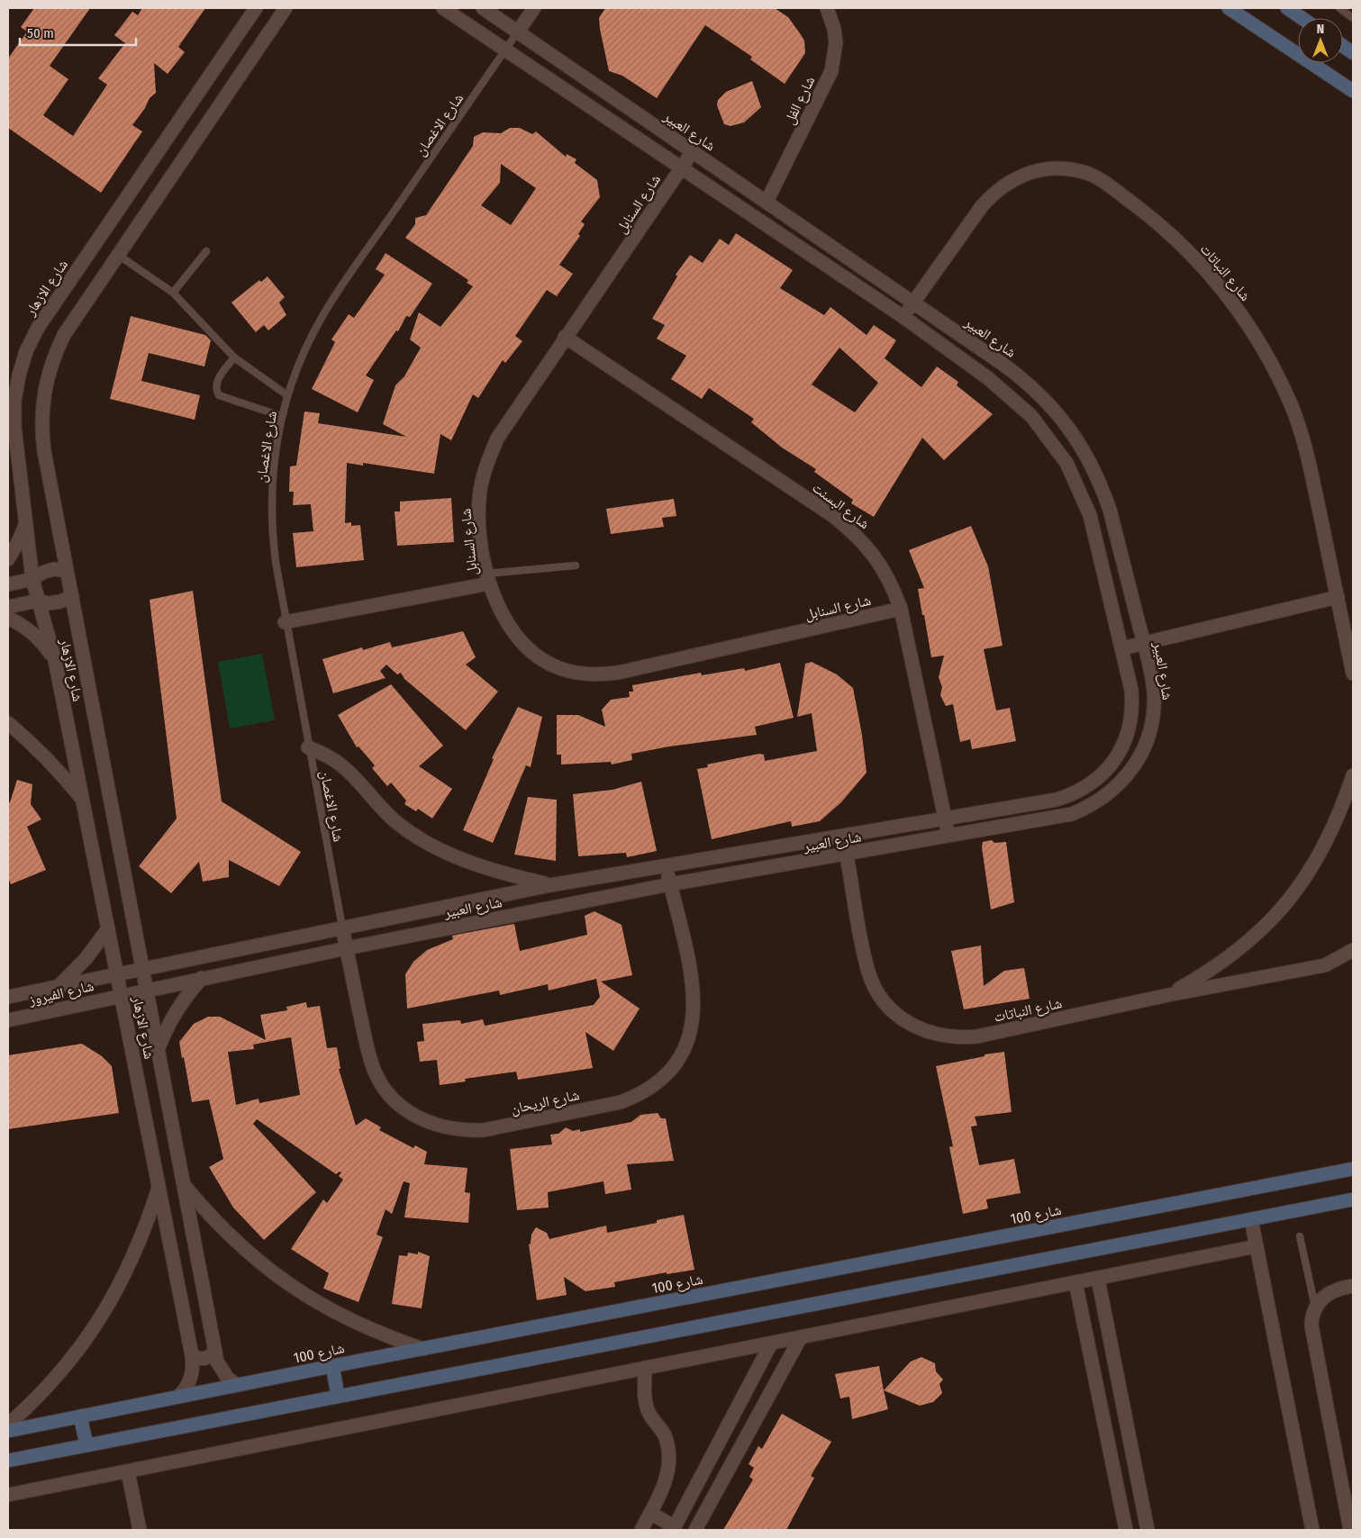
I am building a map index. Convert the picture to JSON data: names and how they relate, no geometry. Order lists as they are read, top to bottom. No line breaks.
{"streets":{"street":["شارع الفل","شارع العبير","شارع السنابل","شارع النباتات","شارع الازهار","شارع البسنت","شارع الفيروز","شارع الريحان","شارع 100"],"lane":["شارع الاغصان"]},"crossings":[["شارع الفل","شارع العبير"],["شارع الاغصان","شارع العبير"],["شارع الاغصان","شارع الريحان"],["شارع العبير","شارع السنابل"],["شارع العبير","شارع النباتات"],["شارع العبير","شارع الازهار"],["شارع العبير","شارع البسنت"],["شارع العبير","شارع الفيروز"],["شارع العبير","شارع الريحان"],["شارع السنابل","شارع البسنت"],["شارع الازهار","شارع الفيروز"],["شارع الازهار","شارع 100"]],"scale_bar":"50 m","north":"top"}
